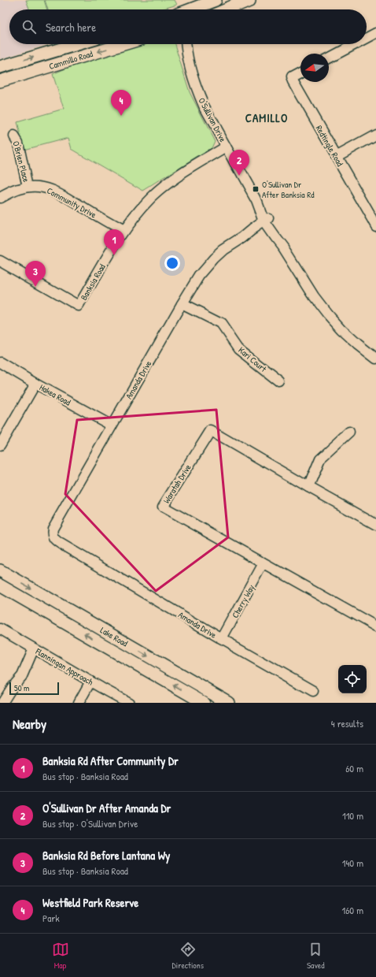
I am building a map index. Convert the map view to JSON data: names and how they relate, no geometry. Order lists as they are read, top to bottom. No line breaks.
{"streets":{"main road":["Cammillo Road","Lake Road"],"street":["O'Sullivan Drive","Redtingle Road","O'Brien Place","Community Drive","Banksia Road","Kari Court","Amanda Drive","Hakea Road","Waratah Drive","Cherry Way","Flanningan Approach"]},"crossings":[["O'Sullivan Drive","Banksia Road"],["O'Sullivan Drive","Amanda Drive"],["O'Brien Place","Community Drive"],["Community Drive","Banksia Road"],["Kari Court","Amanda Drive"],["Amanda Drive","Hakea Road"],["Amanda Drive","Cherry Way"],["Waratah Drive","Cherry Way"]],"districts":["CAMILLO"],"places":{"transit":["O'Sullivan Dr After Banksia Rd"]},"scale_bar":"50 m","north":"left","page":{"search":"Search here","pins":["4","2","1","3"],"scale":"50 m","heading":["Nearby","4 results"],"list":[{"mark":"1","name":"Banksia Rd After Community Dr","note":"Bus stop · Banksia Road","value":"60 m"},{"mark":"2","name":"O'Sullivan Dr After Amanda Dr","note":"Bus stop · O'Sullivan Drive","value":"110 m"},{"mark":"3","name":"Banksia Rd Before Lantana Wy","note":"Bus stop · Banksia Road","value":"140 m"},{"mark":"4","name":"Westfield Park Reserve","note":"Park","value":"160 m"}],"nav":["Map","Directions","Saved"]}}
